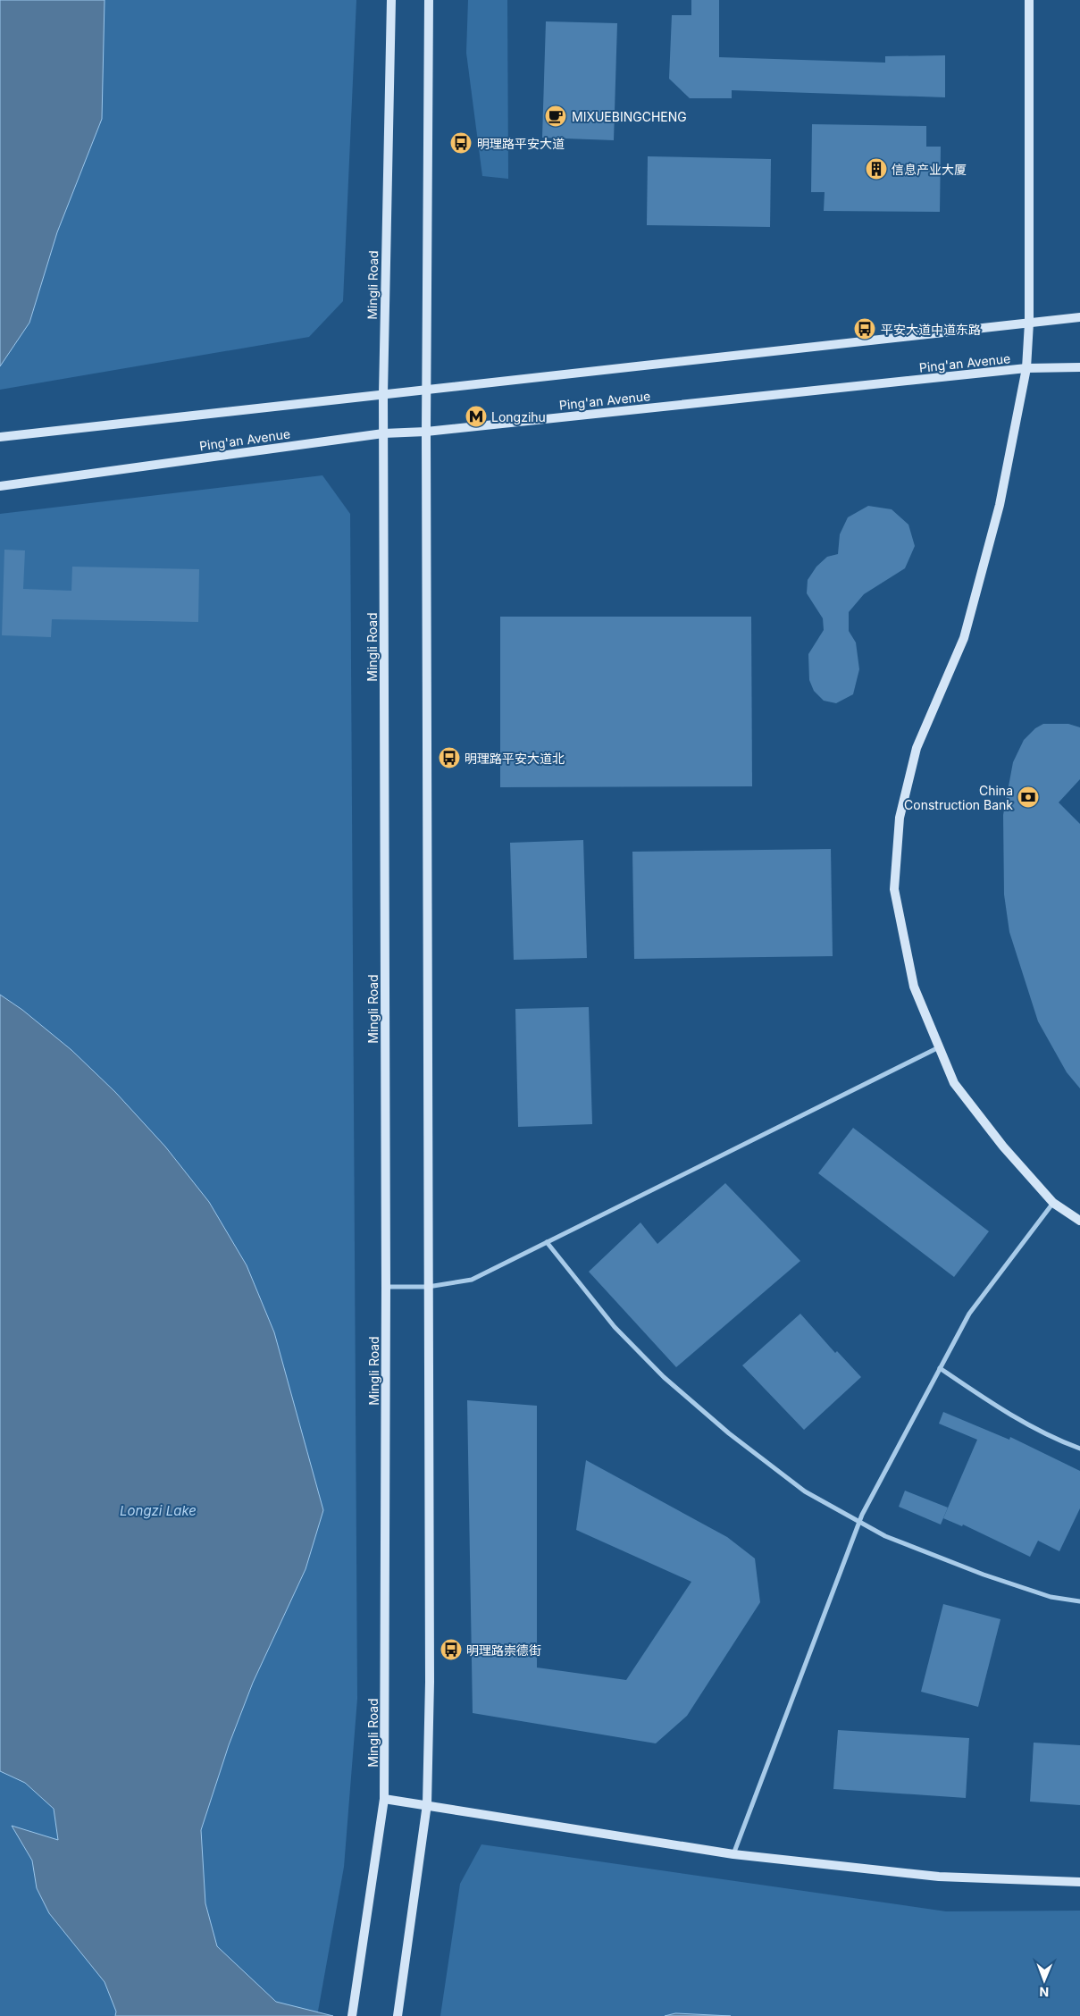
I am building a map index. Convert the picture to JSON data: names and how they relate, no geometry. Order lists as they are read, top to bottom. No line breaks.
{"streets":{"main road":["Mingli Road","Ping'an Avenue"]},"crossings":[["Mingli Road","Ping'an Avenue"]],"water":["Longzi Lake"],"places":{"cafe":["MIXUEBINGCHENG"],"bus stop":["明理路平安大道","平安大道中道东路","明理路平安大道北","明理路崇德街"],"building":["信息产业大厦"],"metro station":["Longzihu"],"bank":["China Construction Bank"]},"north":"bottom"}
